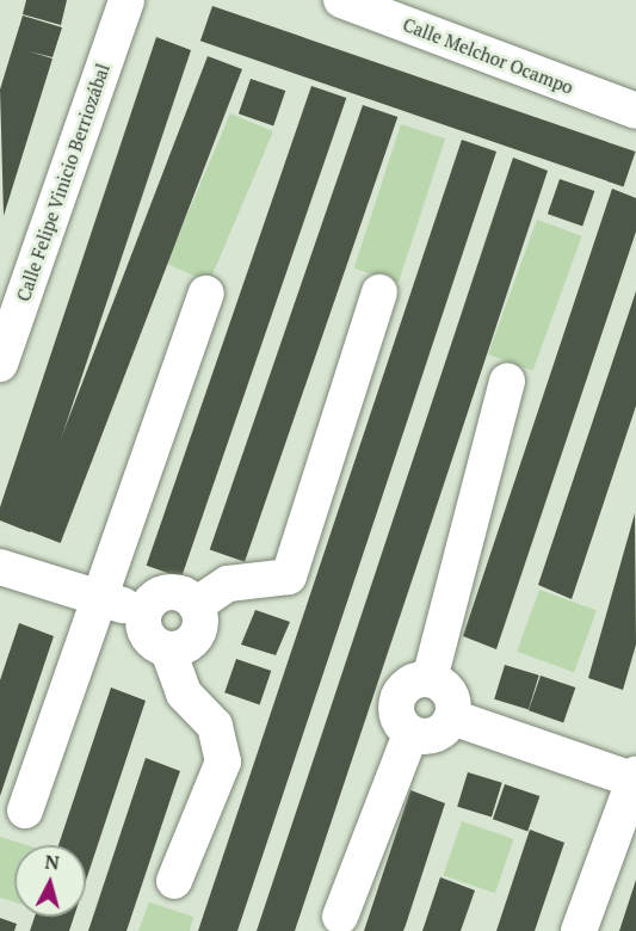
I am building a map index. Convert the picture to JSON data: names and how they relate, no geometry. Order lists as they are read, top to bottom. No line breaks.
{"streets":{"street":["Calle Melchor Ocampo","Calle Felipe Vinicio Berriozábal"]},"north":"top"}
